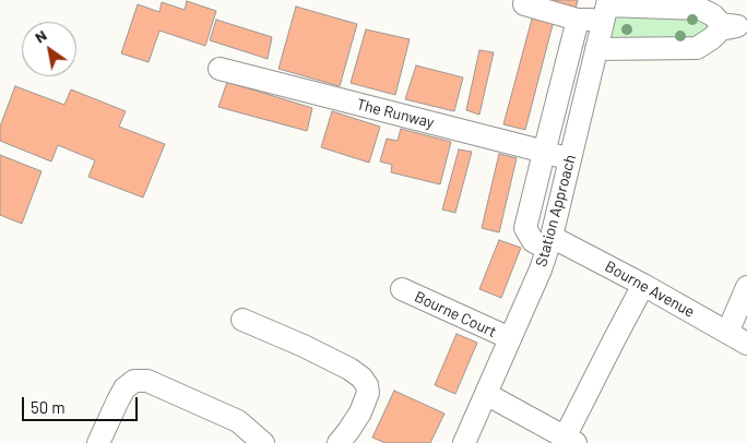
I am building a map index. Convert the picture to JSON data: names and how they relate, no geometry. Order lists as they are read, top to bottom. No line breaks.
{"streets":{"street":["The Runway","Station Approach","Bourne Avenue","Bourne Court"]},"crossings":[["The Runway","Station Approach"],["The Runway","Bourne Avenue"],["Station Approach","Bourne Avenue"],["Station Approach","Bourne Court"]],"scale_bar":"50 m","north":"top left"}
